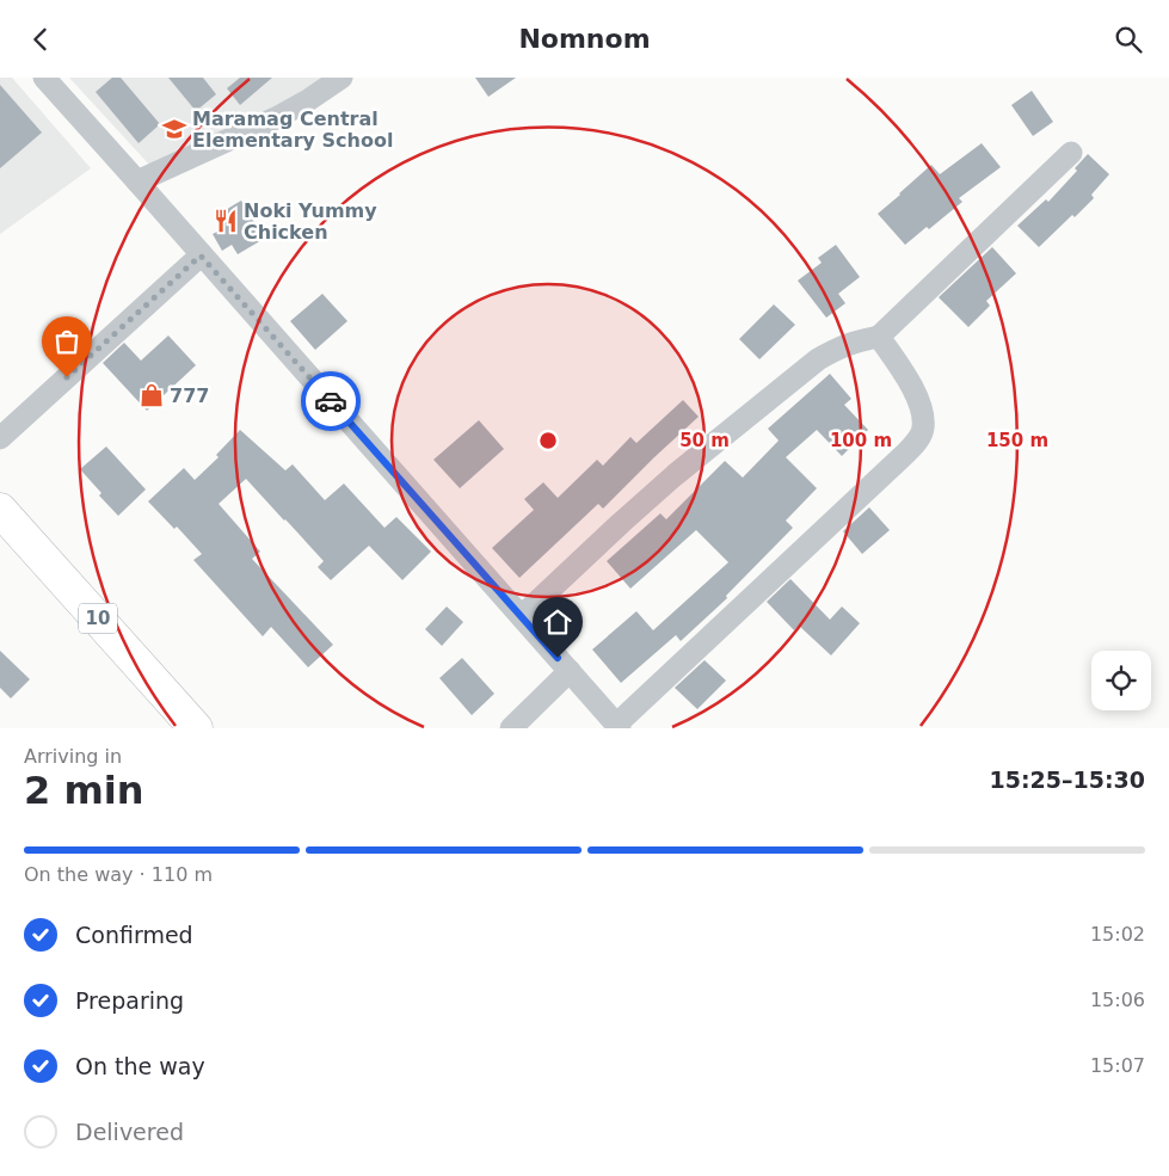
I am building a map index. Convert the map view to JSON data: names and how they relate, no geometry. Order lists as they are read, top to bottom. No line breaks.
{"streets":{"highway":["10"]},"places":{"school or university":["Maramag Central Elementary School"],"restaurant":["Noki Yummy Chicken"],"shop":["777"]},"page":{"header":"Nomnom","heading":["2 min","Arriving in","15:25–15:30"],"bar":"On the way · 110 m","list":[["Confirmed","15:02"],["Preparing","15:06"],["On the way","15:07"],"Delivered"]},"rings":["50 m","100 m","150 m"]}
